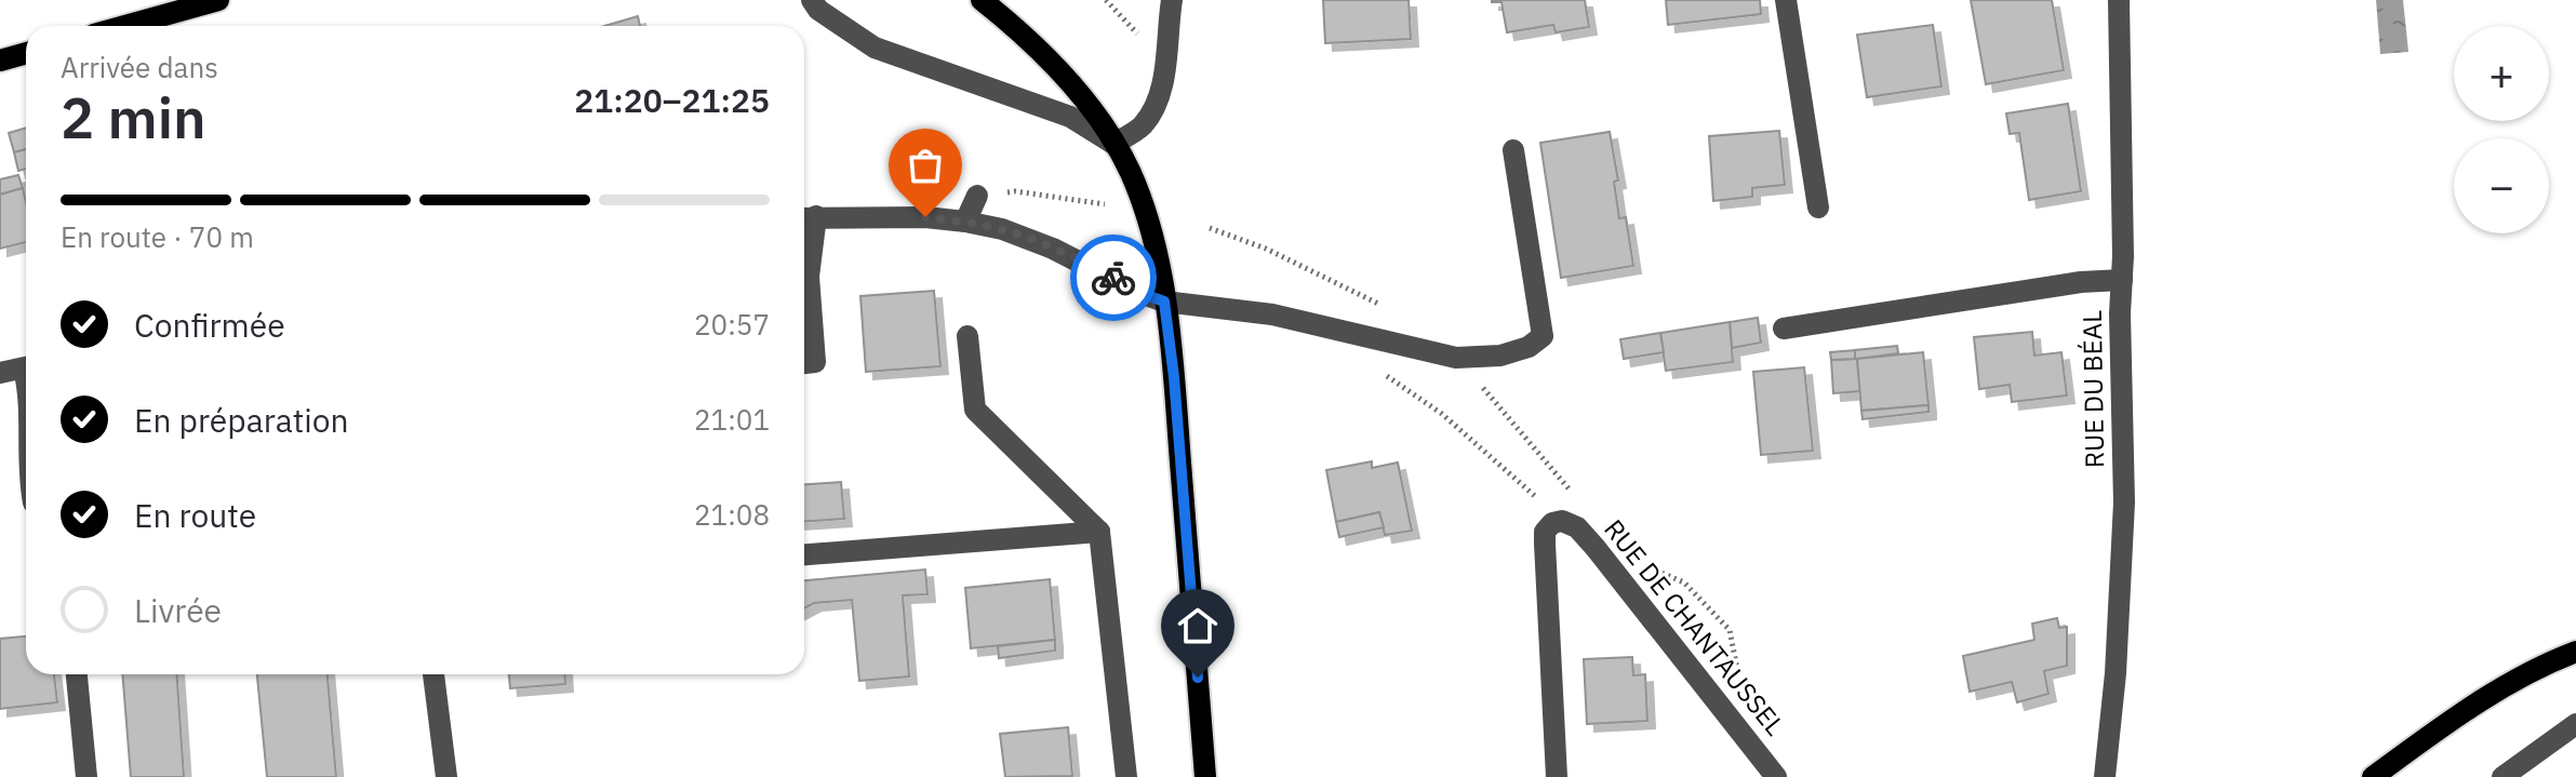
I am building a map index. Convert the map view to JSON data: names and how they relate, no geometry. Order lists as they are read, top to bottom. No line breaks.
{"streets":{"street":["RUE DU BÉAL","RUE DE CHANTAUSSEL"]},"page":{"map_buttons":["+","−"],"heading":["2 min","Arrivée dans","21:20–21:25"],"bar":"En route · 70 m","list":[["Confirmée","20:57"],["En préparation","21:01"],["En route","21:08"],"Livrée"]}}
